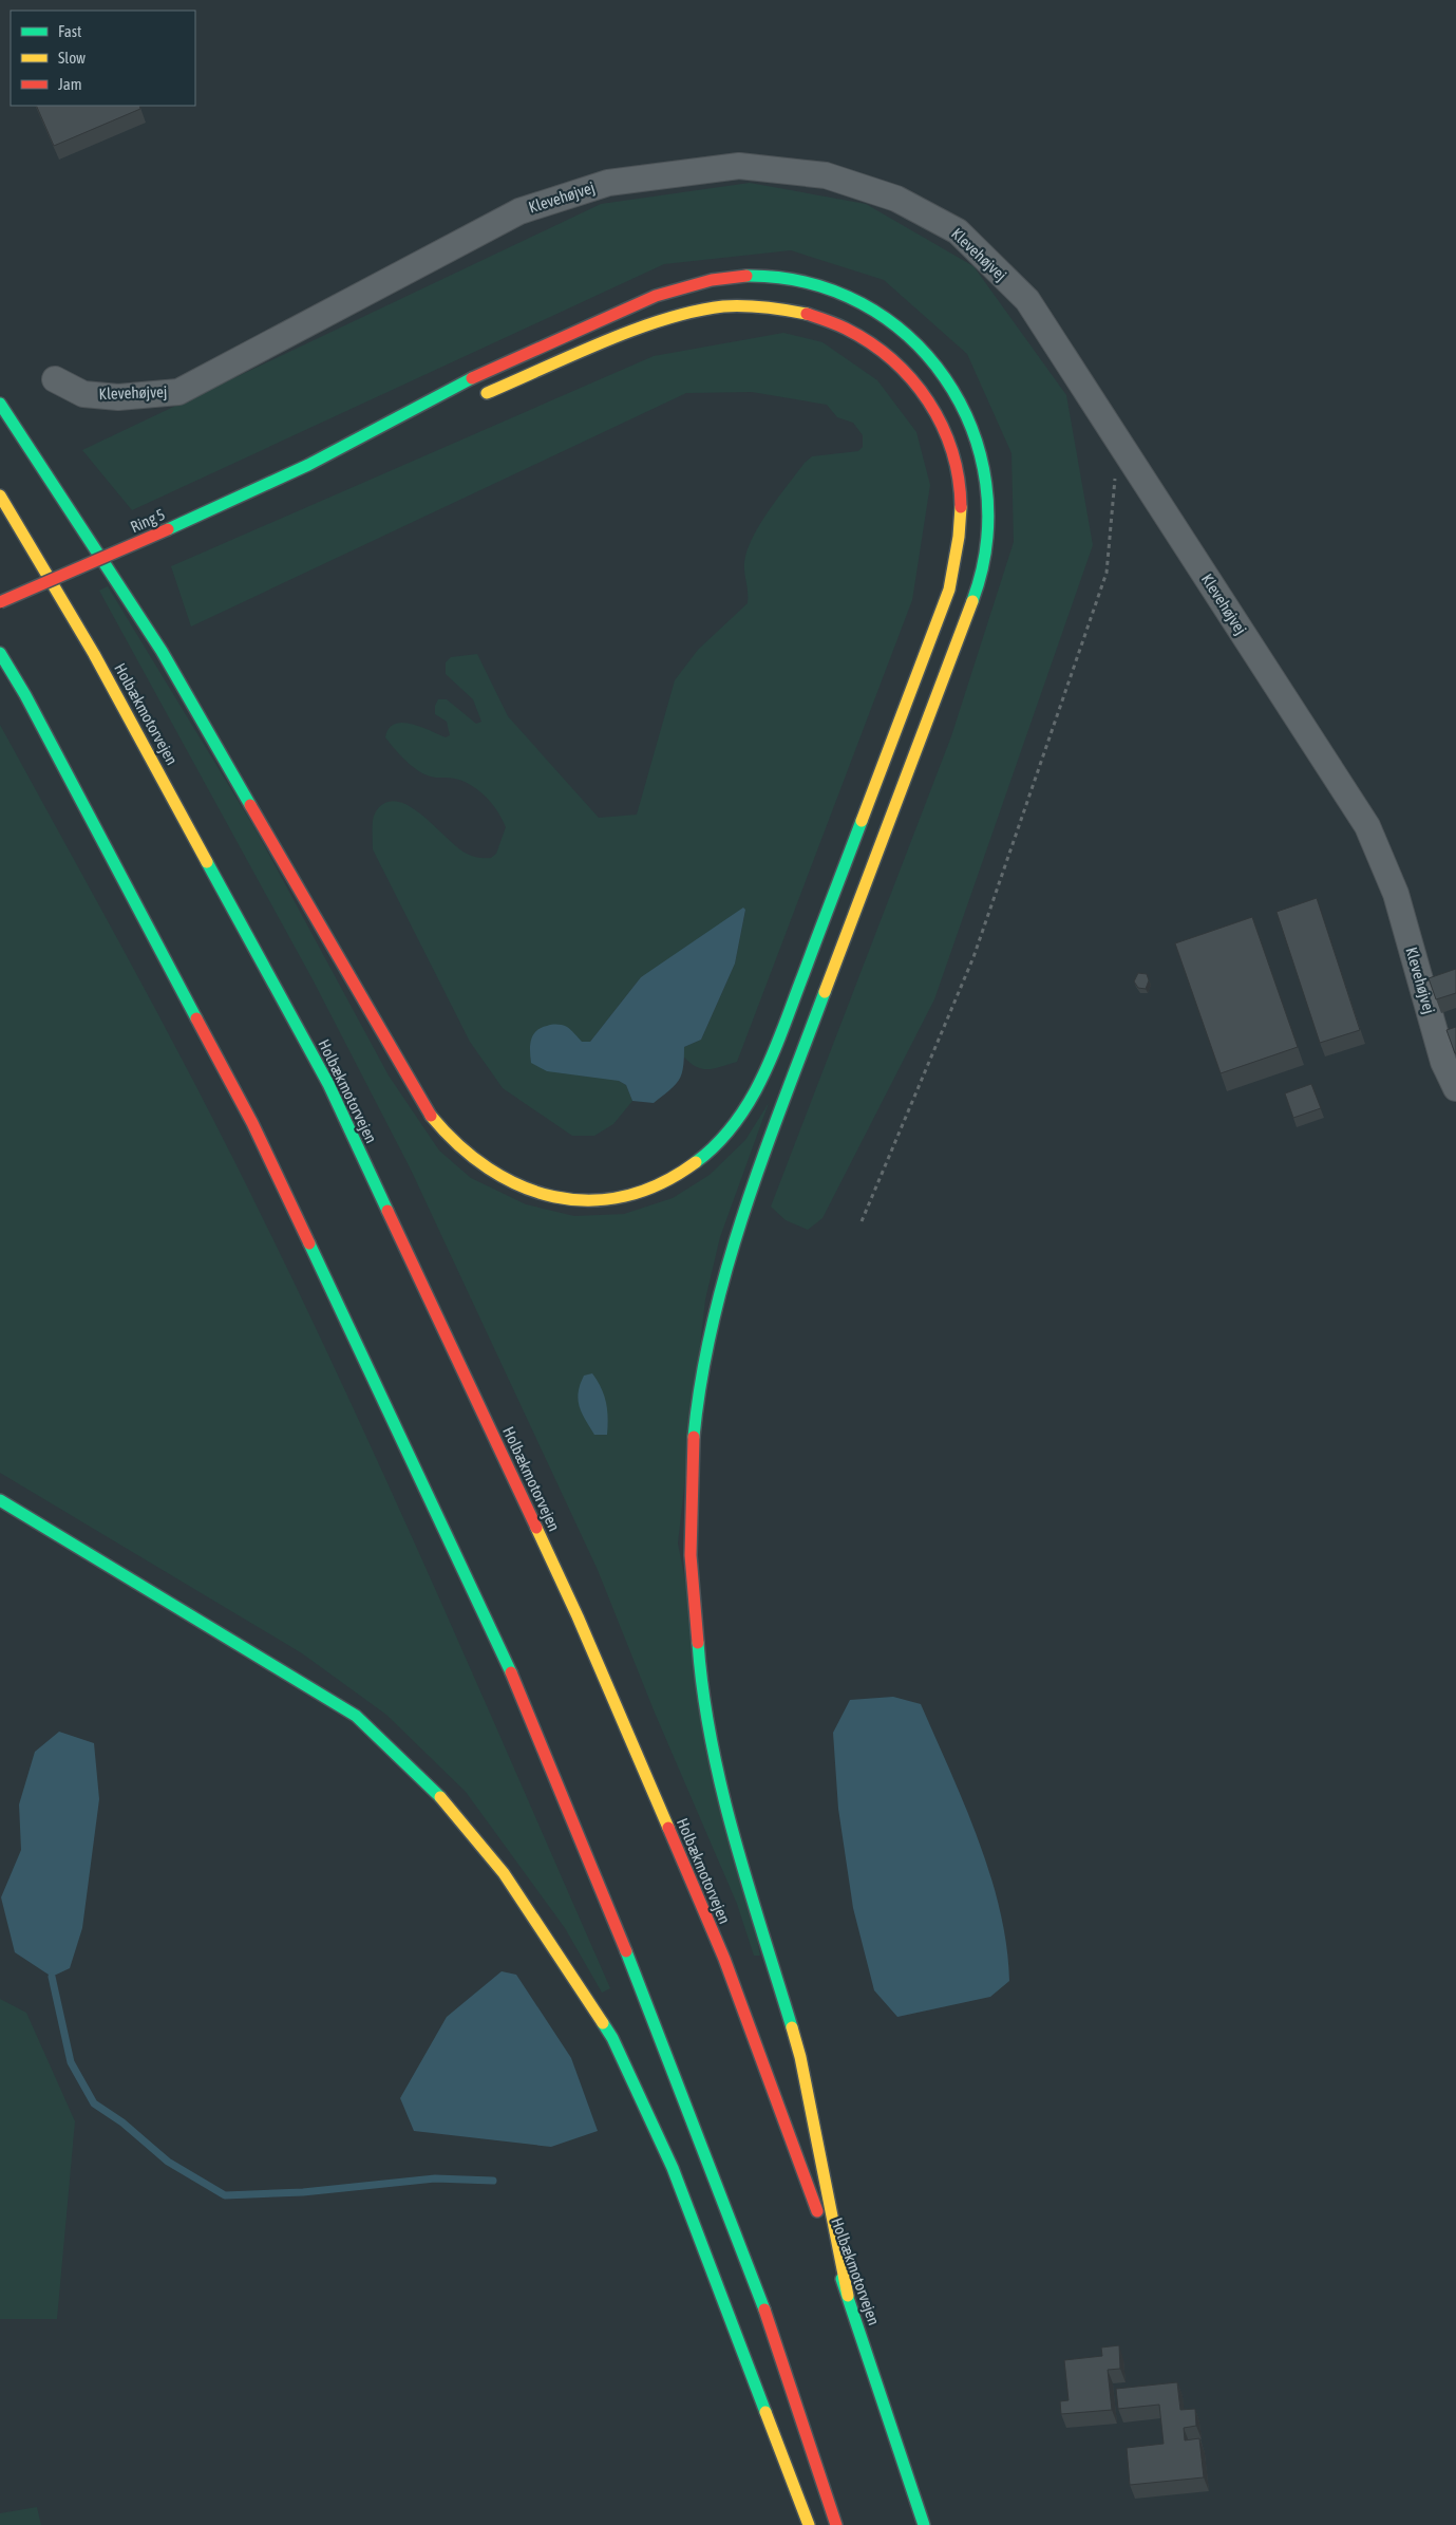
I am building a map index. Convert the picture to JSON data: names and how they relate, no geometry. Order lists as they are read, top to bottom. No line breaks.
{"streets":{"highway":["Ring 5","Holbækmotorvejen"],"street":["Klevehøjvej"]},"legend":["Fast","Slow","Jam"]}
